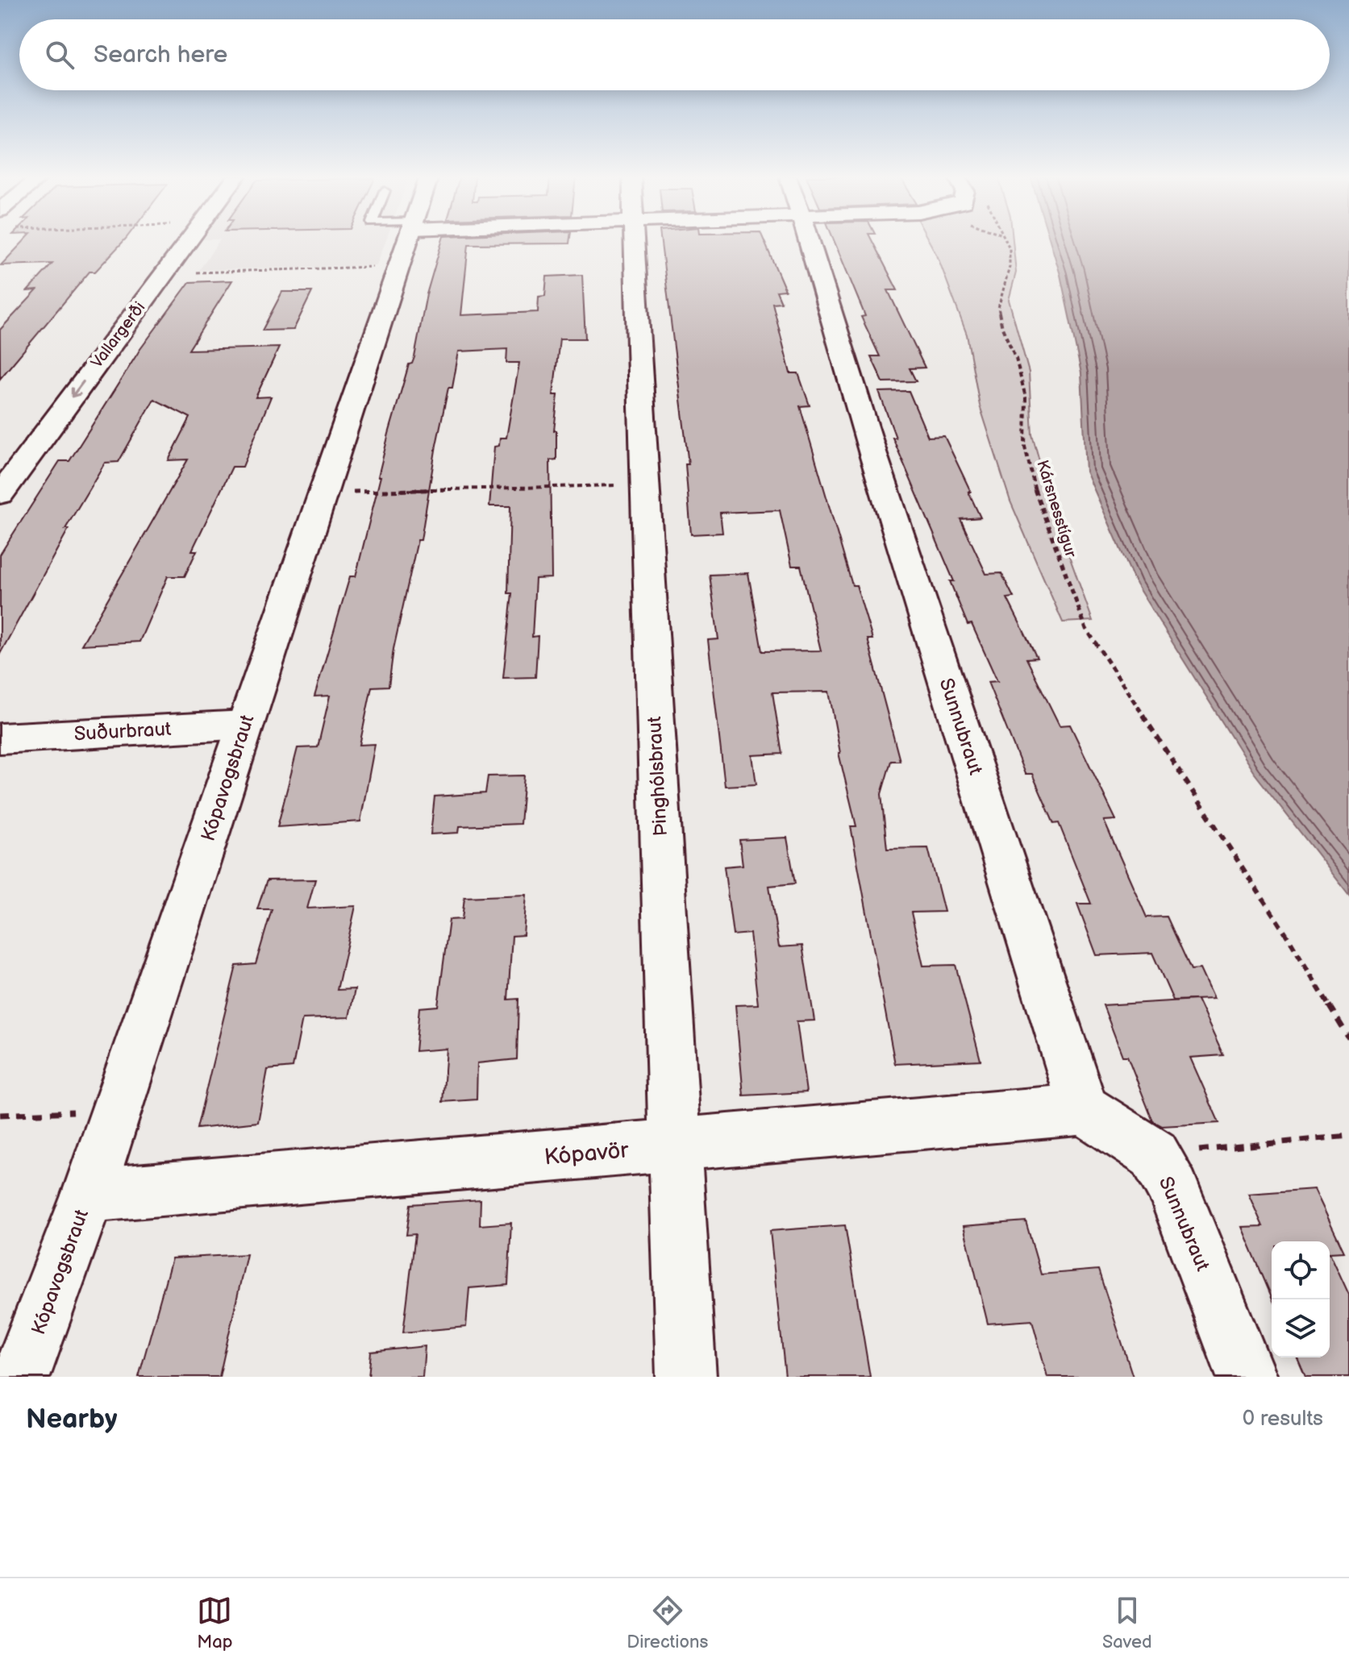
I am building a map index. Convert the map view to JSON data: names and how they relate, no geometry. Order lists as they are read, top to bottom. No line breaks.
{"streets":{"street":["Vallargerði","Sunnubraut","Suðurbraut","Þinghólsbraut","Kópavogsbraut","Kópavör"],"path":["Kársnesstígur"]},"crossings":[["Sunnubraut","Kópavör"],["Suðurbraut","Kópavogsbraut"],["Þinghólsbraut","Kópavör"],["Kópavogsbraut","Kópavör"]],"one_way":["Vallargerði"],"page":{"search":"Search here","heading":["Nearby","0 results"],"nav":["Map","Directions","Saved"]}}
